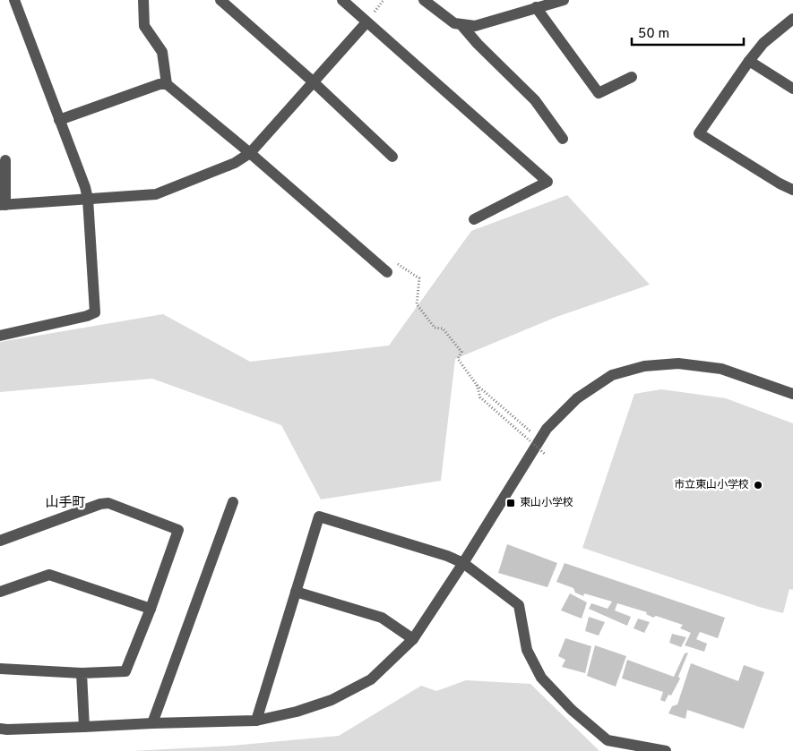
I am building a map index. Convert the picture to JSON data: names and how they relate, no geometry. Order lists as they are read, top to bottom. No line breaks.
{"districts":["山手町"],"places":{"other":["市立東山小学校"],"transit":["東山小学校"]},"scale_bar":"50 m"}
